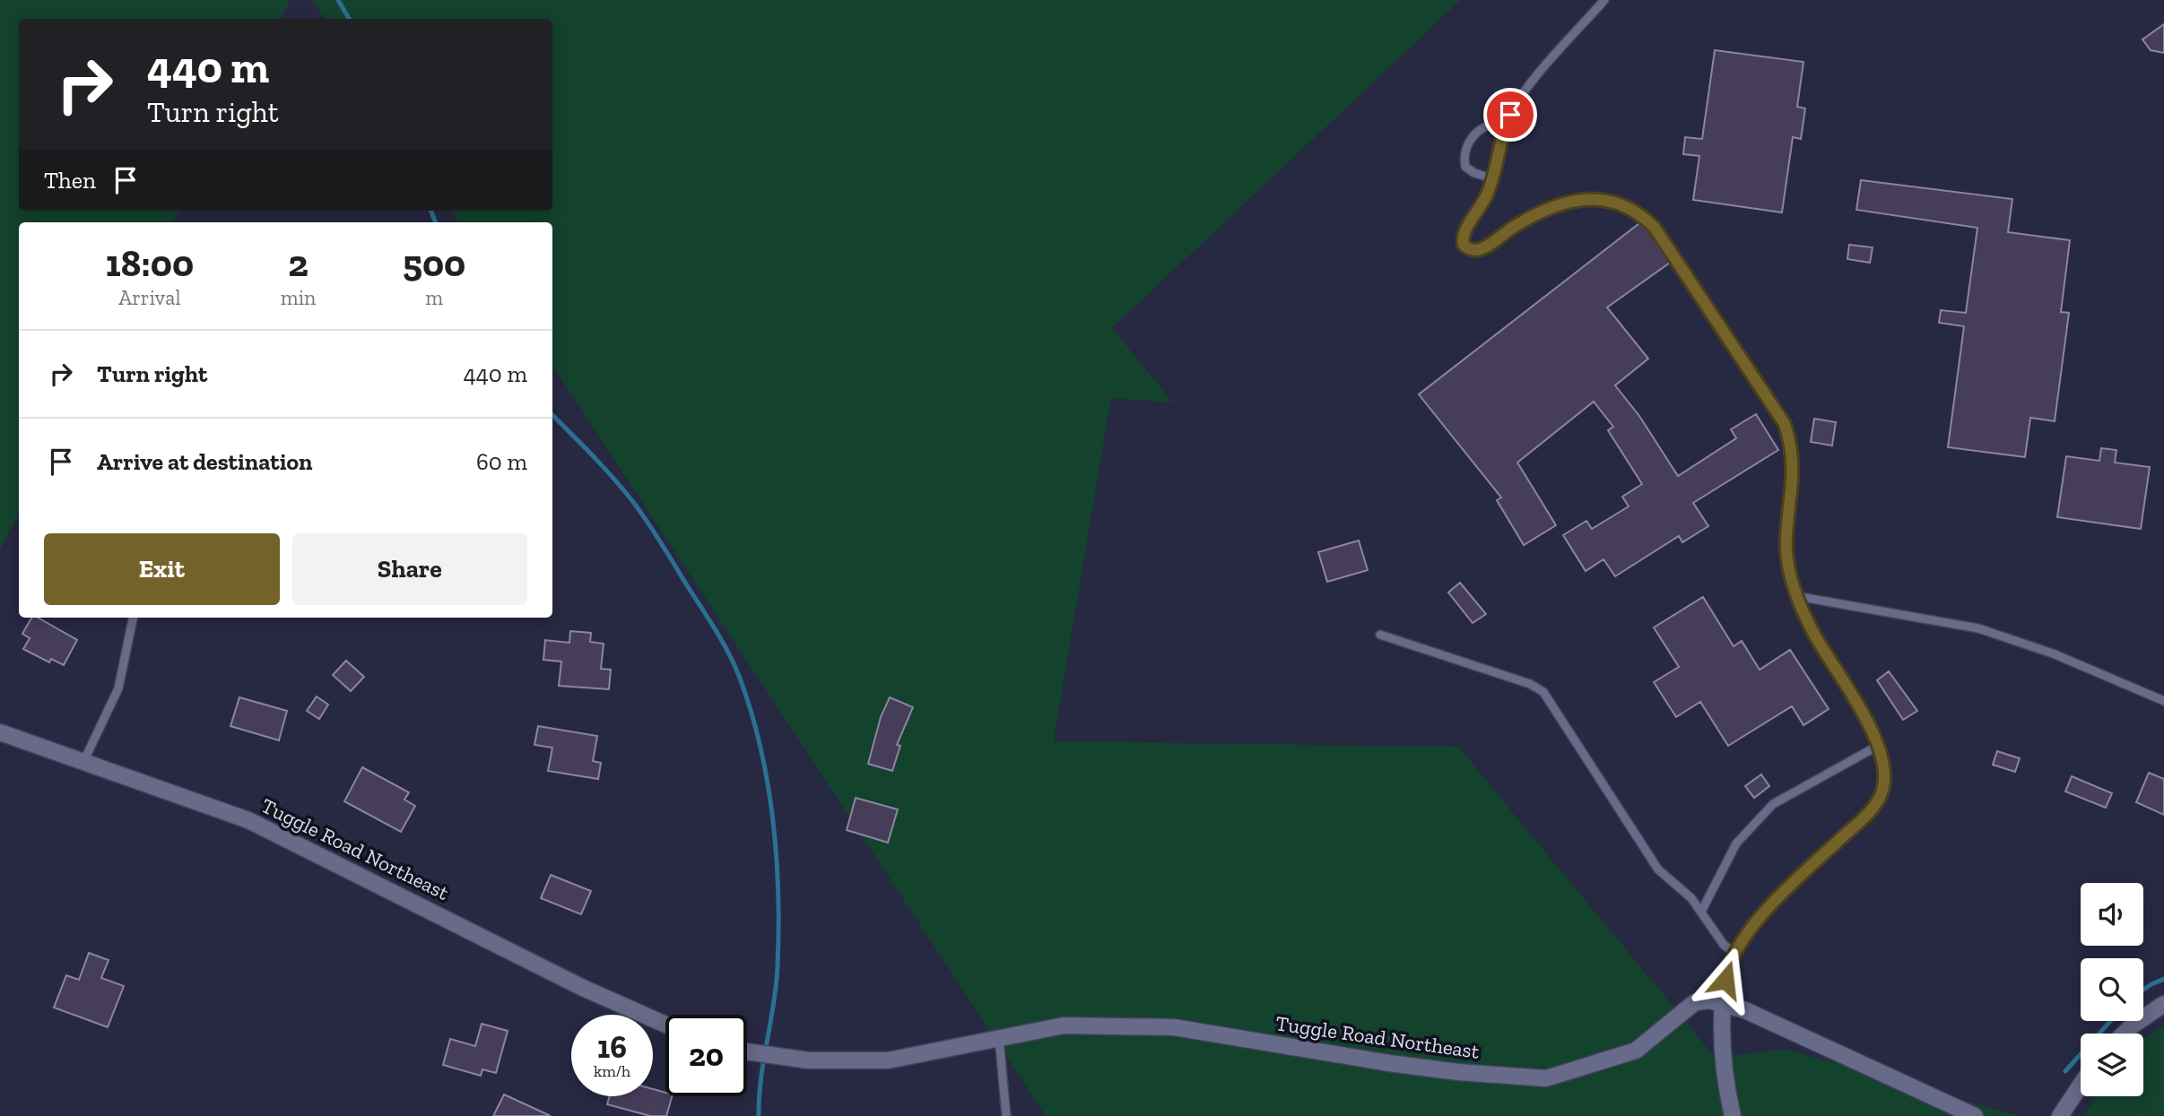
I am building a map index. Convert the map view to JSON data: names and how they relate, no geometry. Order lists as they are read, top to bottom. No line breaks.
{"streets":{"street":["Tuggle Road Northeast"]},"page":{"turn":["440 m","Turn right"],"then":"Then","eta":["18:00","Arrival","2","min","500","m"],"list":[{"name":"Turn right","value":"440 m"},{"name":"Arrive at destination","value":"60 m"}],"buttons":["Exit","Share"],"speed":"16 km/h","limit":"20"}}
